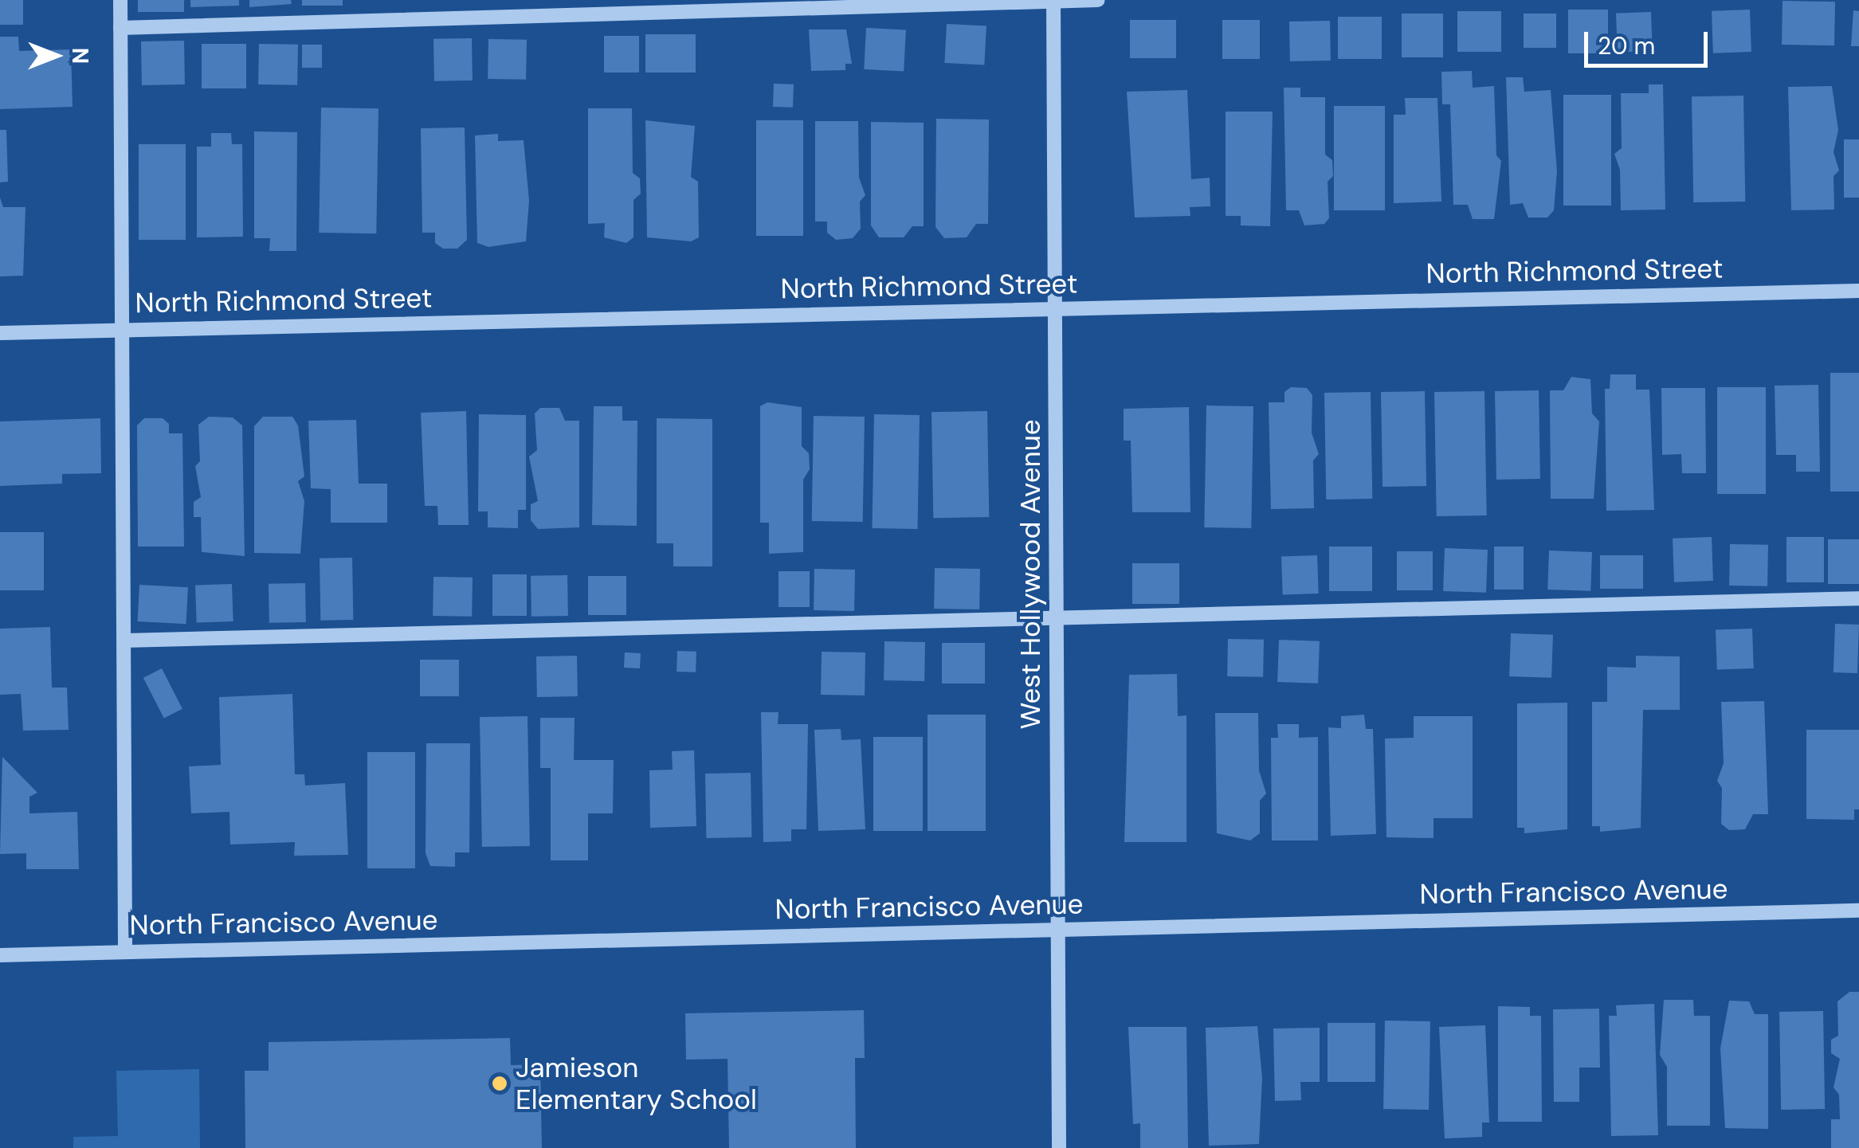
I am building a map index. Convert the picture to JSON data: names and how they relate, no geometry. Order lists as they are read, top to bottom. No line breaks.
{"streets":{"street":["North Richmond Street","West Hollywood Avenue","North Francisco Avenue"]},"crossings":[["North Richmond Street","West Hollywood Avenue"],["West Hollywood Avenue","North Francisco Avenue"]],"places":["Jamieson Elementary School"],"scale_bar":"20 m","north":"right"}
